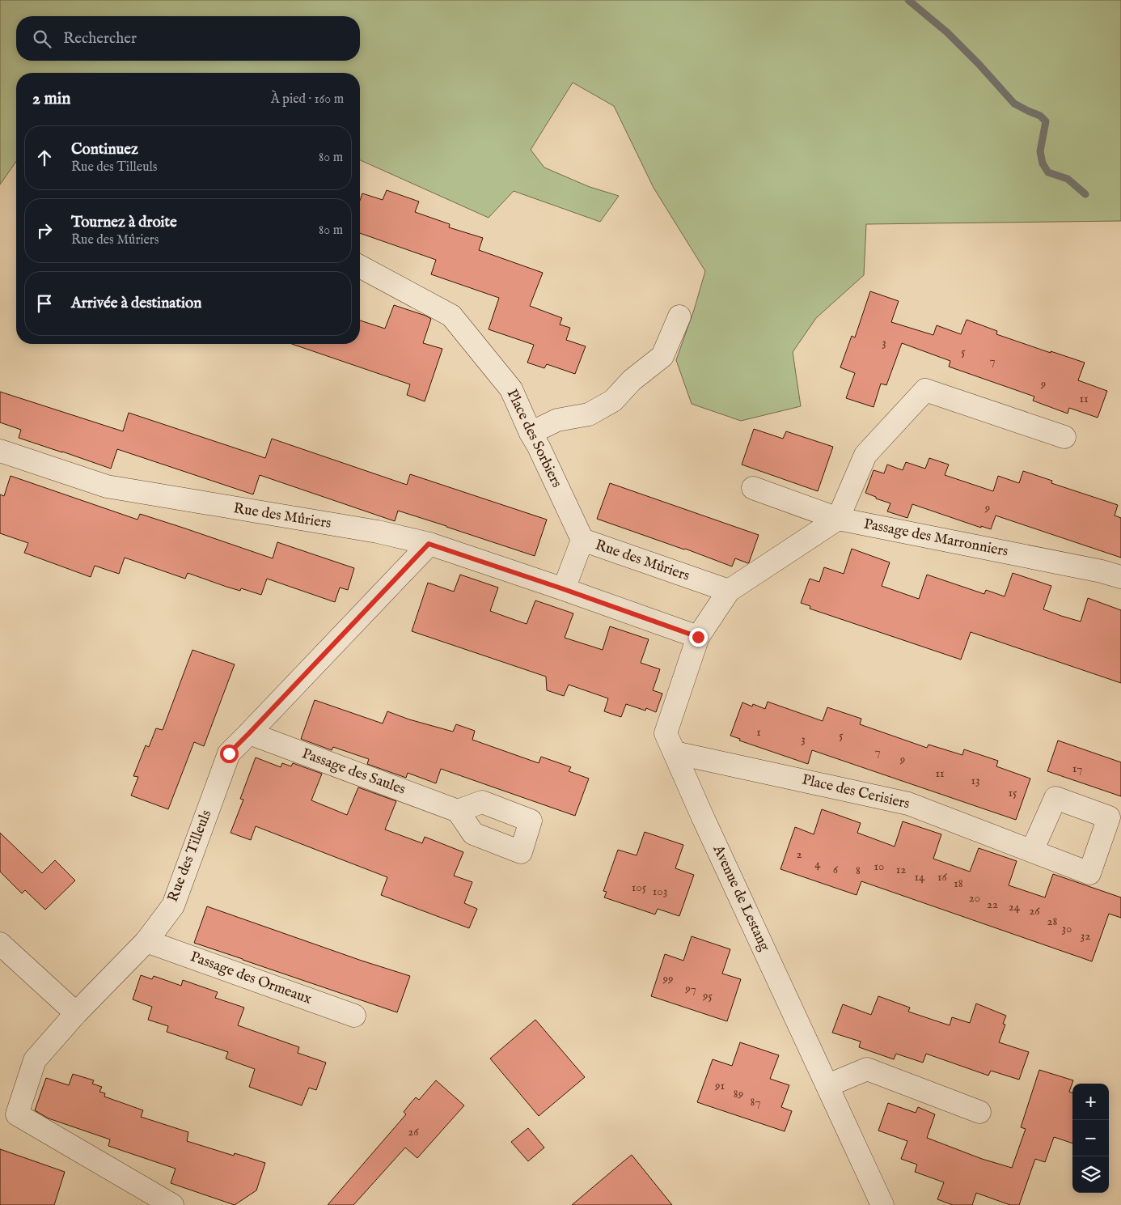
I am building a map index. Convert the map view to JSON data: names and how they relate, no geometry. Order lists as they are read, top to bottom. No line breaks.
{"streets":{"street":["Place des Sorbiers","Rue des Mûriers","Passage des Marronniers","Passage des Saules","Place des Cerisiers","Rue des Tilleuls","Avenue de Lestang","Passage des Ormeaux"]},"crossings":[["Place des Sorbiers","Rue des Mûriers"],["Rue des Mûriers","Rue des Tilleuls"],["Rue des Mûriers","Avenue de Lestang"],["Passage des Saules","Rue des Tilleuls"],["Place des Cerisiers","Avenue de Lestang"],["Rue des Tilleuls","Passage des Ormeaux"]],"house_numbers":["3","5","7","9","11","9","1","5","3","7","9","17","11","13","15","2","4","10","6","12","8","14","16","18","105","103","20","22","24","26","28","30","32","99","97","95","91","89","87","26"],"page":{"search":"Rechercher","heading":["2 min","À pied · 160 m"],"list":[["Continuez","Rue des Tilleuls","80 m"],["Tournez à droite","Rue des Mûriers","80 m"],"Arrivée à destination"],"map_buttons":["+","−"]}}
